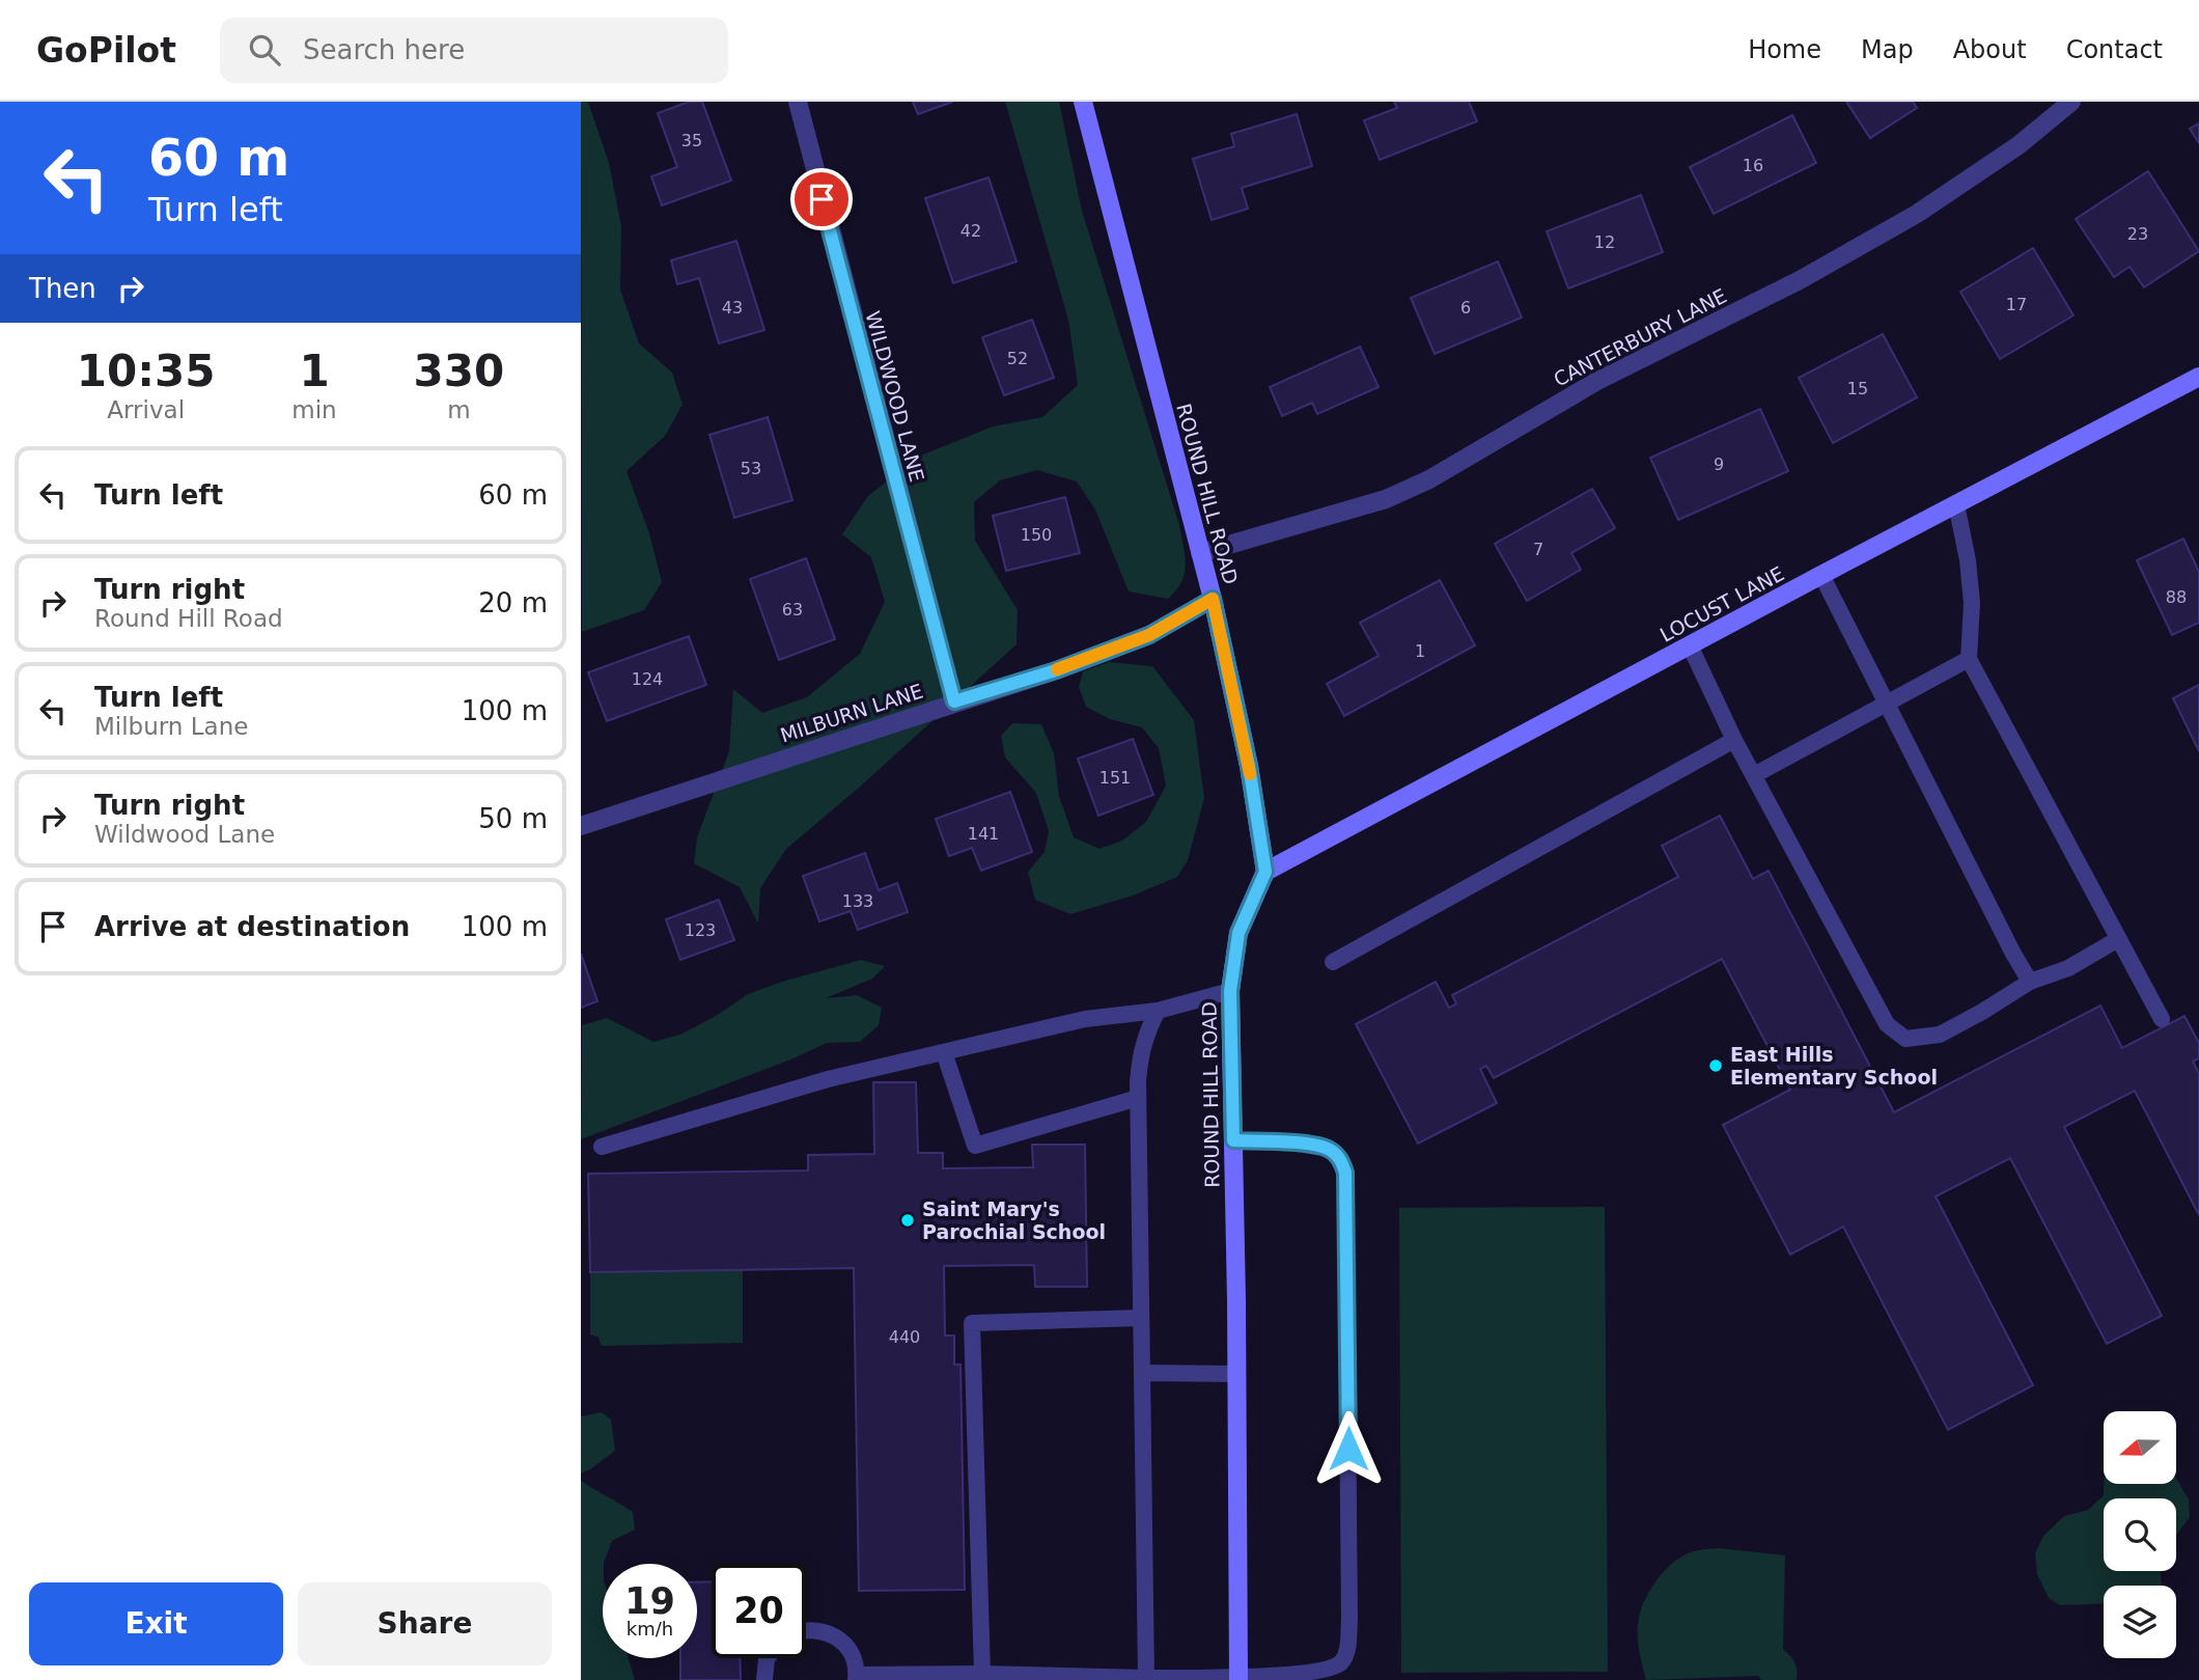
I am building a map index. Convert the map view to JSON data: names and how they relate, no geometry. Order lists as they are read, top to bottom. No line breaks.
{"streets":{"street":["CANTERBURY LANE","WILDWOOD LANE","ROUND HILL ROAD","LOCUST LANE","MILBURN LANE"]},"crossings":[["CANTERBURY LANE","ROUND HILL ROAD"],["WILDWOOD LANE","MILBURN LANE"],["ROUND HILL ROAD","LOCUST LANE"],["ROUND HILL ROAD","MILBURN LANE"]],"places":["East Hills Elementary School","Saint Mary's Parochial School"],"house_numbers":["35","16","42","23","12","17","43","6","52","15","9","53","150","7","88","63","1","124","151","141","133","123","440"],"north":"left","page":{"header":"GoPilot","search":"Search here","nav":["Home","Map","About","Contact"],"turn":["60 m","Turn left"],"then":"Then","eta":["10:35","Arrival","1","min","330","m"],"list":[{"name":"Turn left","value":"60 m"},{"name":"Turn right","note":"Round Hill Road","value":"20 m"},{"name":"Turn left","note":"Milburn Lane","value":"100 m"},{"name":"Turn right","note":"Wildwood Lane","value":"50 m"},{"name":"Arrive at destination","value":"100 m"}],"speed":"19 km/h","limit":"20","buttons":["Exit","Share"]}}
